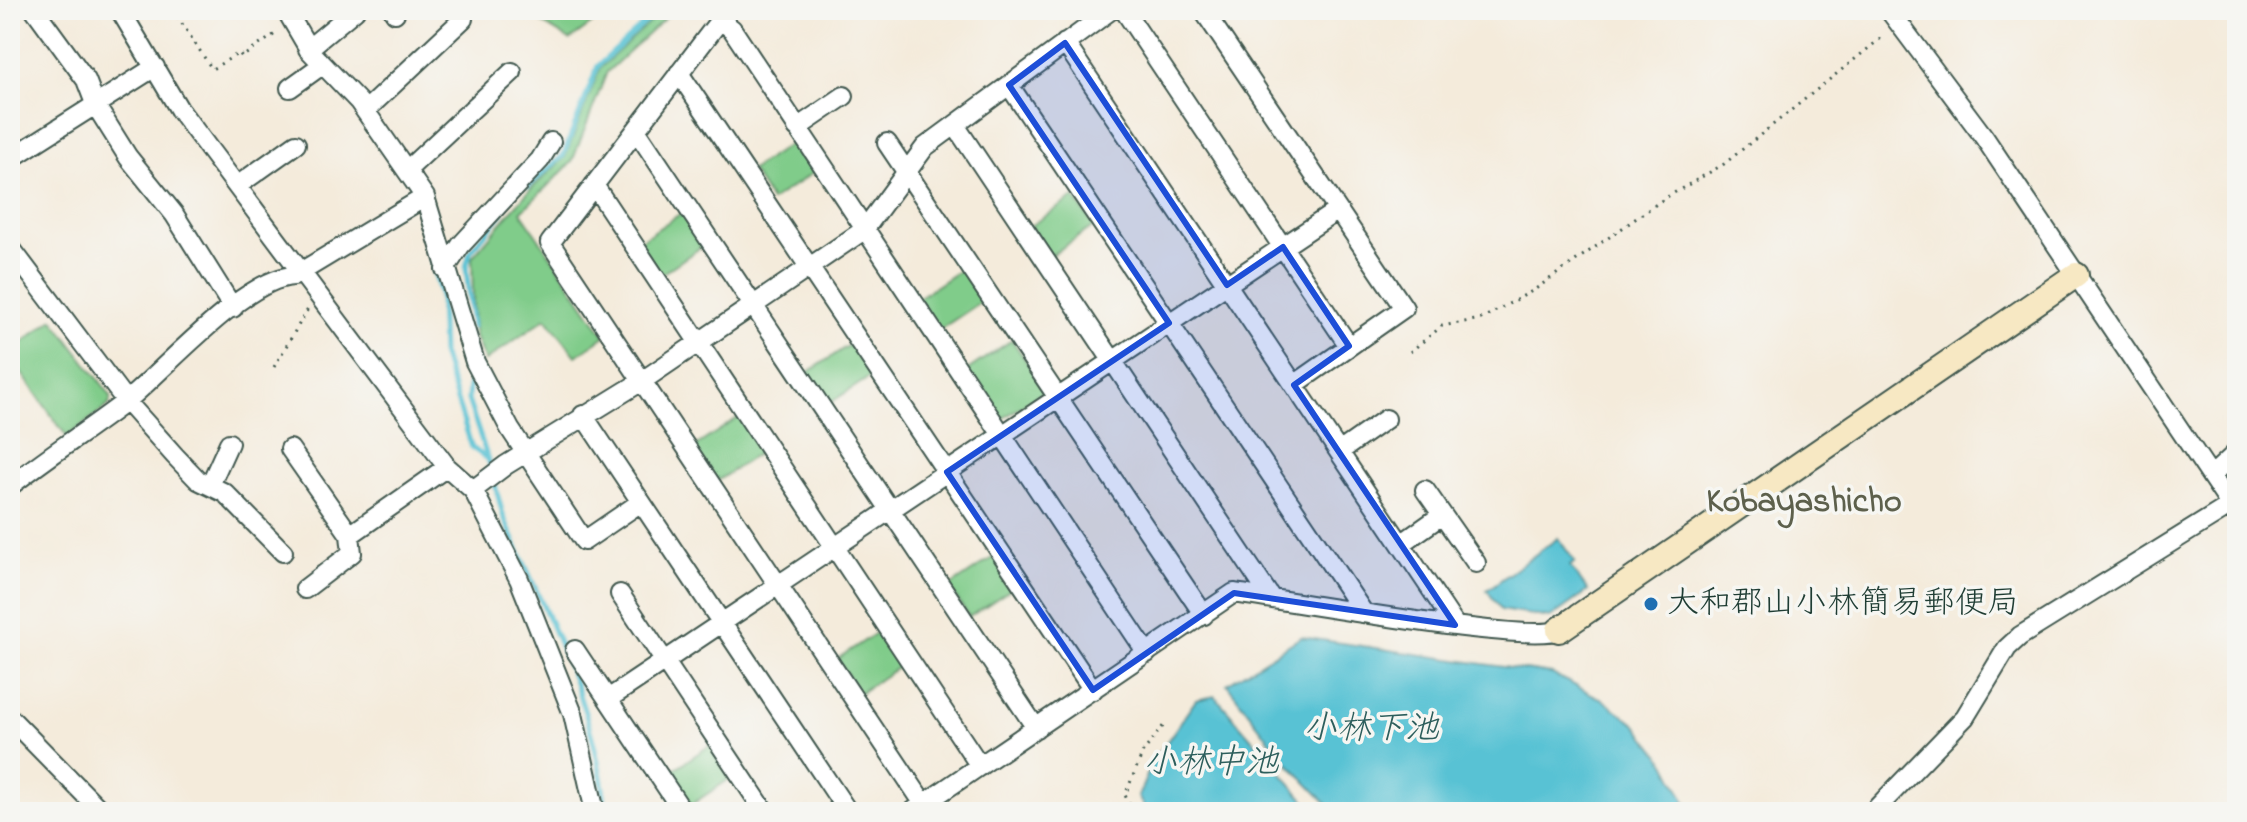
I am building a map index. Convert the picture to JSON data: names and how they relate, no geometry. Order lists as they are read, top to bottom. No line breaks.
{"districts":["Kobayashicho"],"water":["小林下池","小林中池"],"places":["大和郡山小林簡易郵便局"]}
